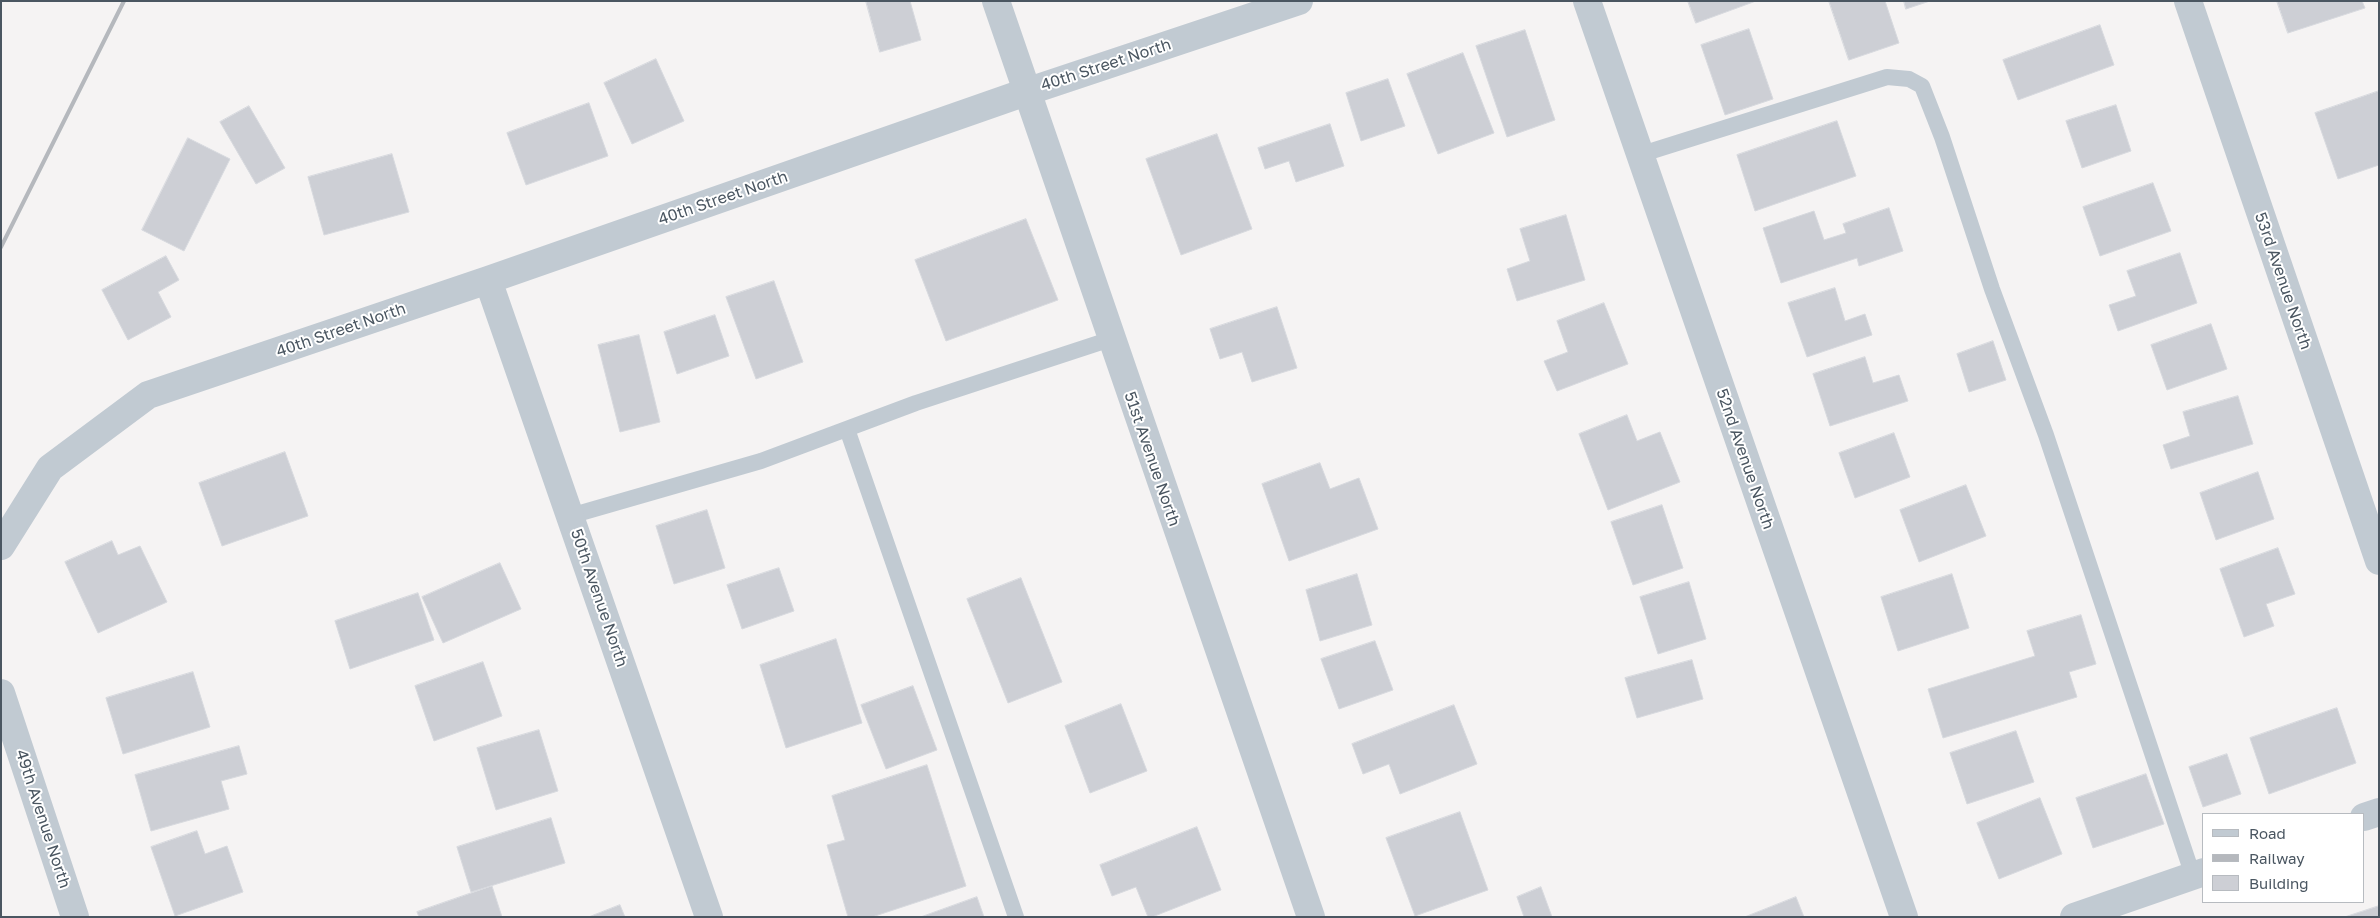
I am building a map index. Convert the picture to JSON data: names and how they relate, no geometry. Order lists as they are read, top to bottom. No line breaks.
{"streets":{"street":["40th Street North","53rd Avenue North","51st Avenue North","52nd Avenue North","50th Avenue North","49th Avenue North"]},"crossings":[["40th Street North","51st Avenue North"],["40th Street North","50th Avenue North"]],"legend":["Road","Railway","Building"]}
